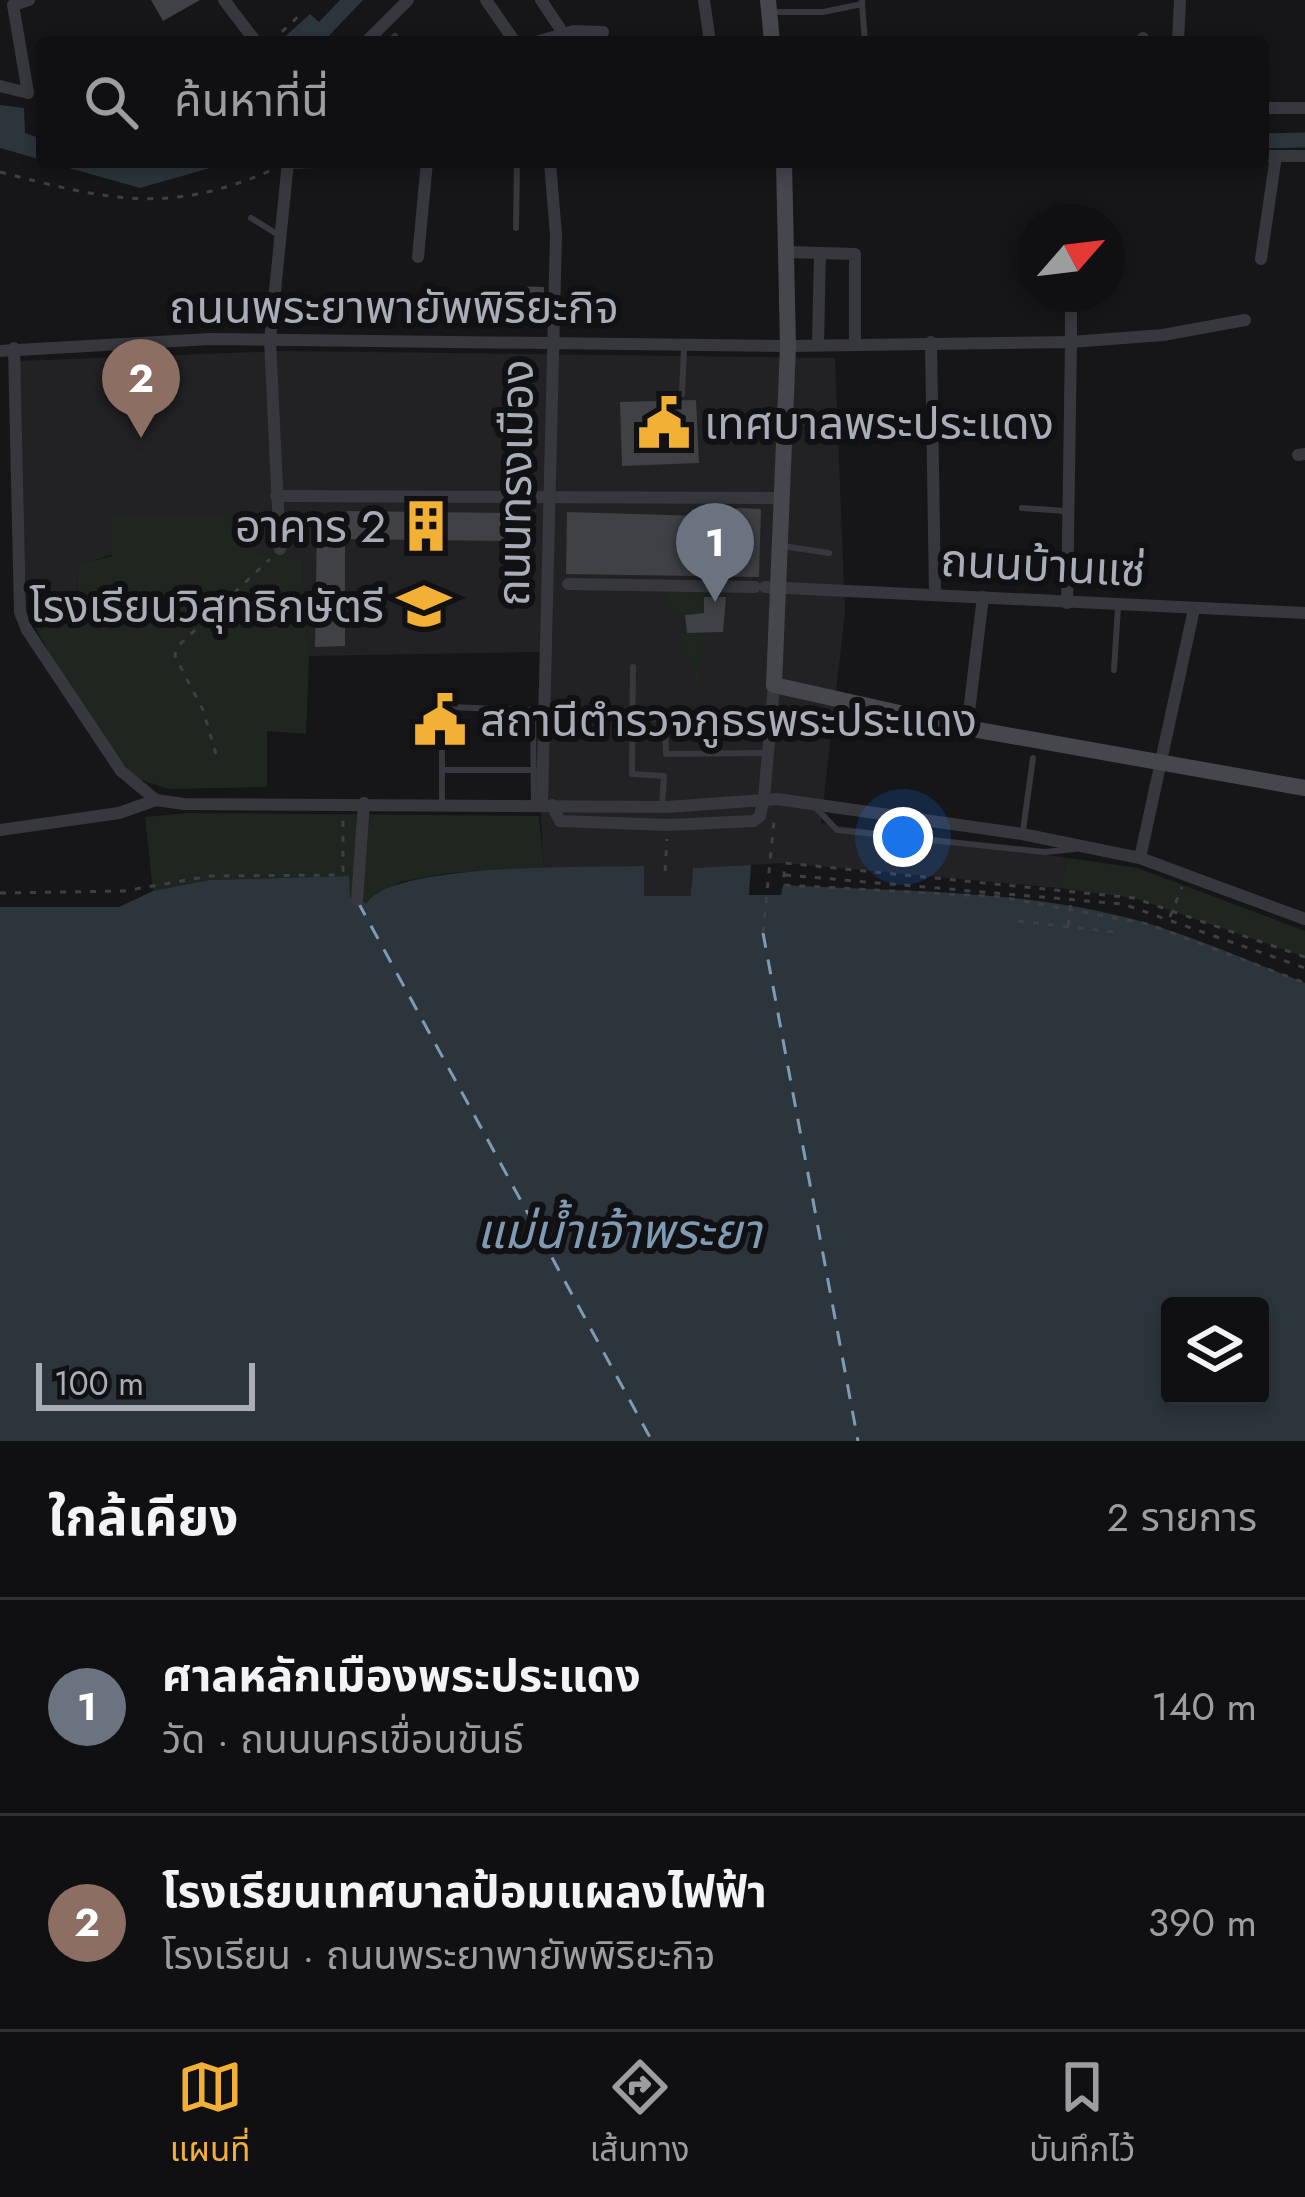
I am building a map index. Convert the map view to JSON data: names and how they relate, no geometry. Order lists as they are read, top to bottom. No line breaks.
{"streets":{"street":["ถนนพระยาพายัพพิริยะกิจ","ถนนทรงเมือง","ถนนบ้านแซ่"]},"crossings":[["ถนนพระยาพายัพพิริยะกิจ","ถนนทรงเมือง"]],"water":["แม่น้ำเจ้าพระยา"],"places":{"public building":["เทศบาลพระประแดง","สถานีตำรวจภูธรพระประแดง"],"building":["อาคาร 2"],"school or university":["โรงเรียนวิสุทธิกษัตรี"]},"scale_bar":"100 m","north":"top right","page":{"search":"ค้นหาที่นี่","pins":["2","1"],"scale":"100 m","heading":["ใกล้เคียง","2 รายการ"],"list":[{"mark":"1","name":"ศาลหลักเมืองพระประแดง","note":"วัด · ถนนนครเขื่อนขันธ์","value":"140 m"},{"mark":"2","name":"โรงเรียนเทศบาลป้อมแผลงไฟฟ้า","note":"โรงเรียน · ถนนพระยาพายัพพิริยะกิจ","value":"390 m"}],"nav":["แผนที่","เส้นทาง","บันทึกไว้"]}}
